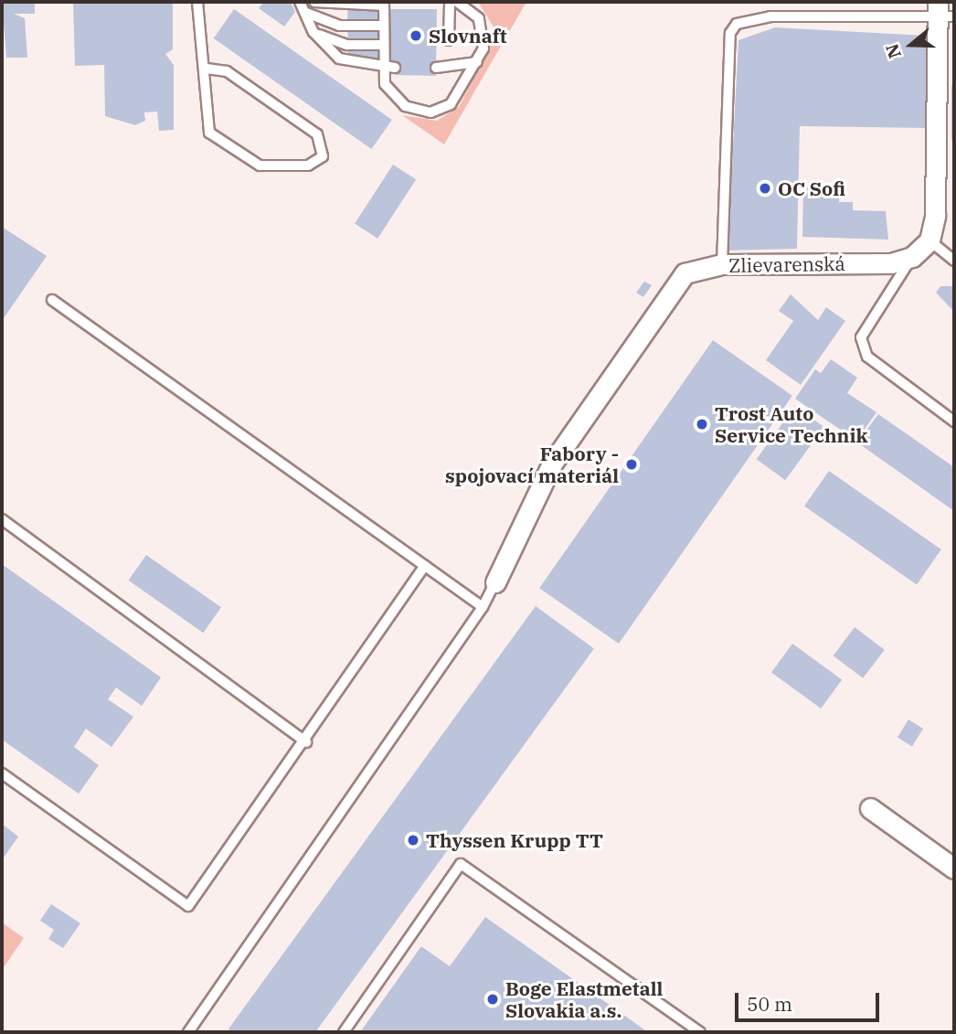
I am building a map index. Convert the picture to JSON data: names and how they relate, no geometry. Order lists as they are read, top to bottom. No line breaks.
{"streets":{"street":["Zlievarenská"]},"places":["Slovnaft","OC Sofi","Trost Auto Service Technik","Fabory - spojovací materiál","Thyssen Krupp TT","Boge Elastmetall Slovakia a.s."],"scale_bar":"50 m","north":"left"}
